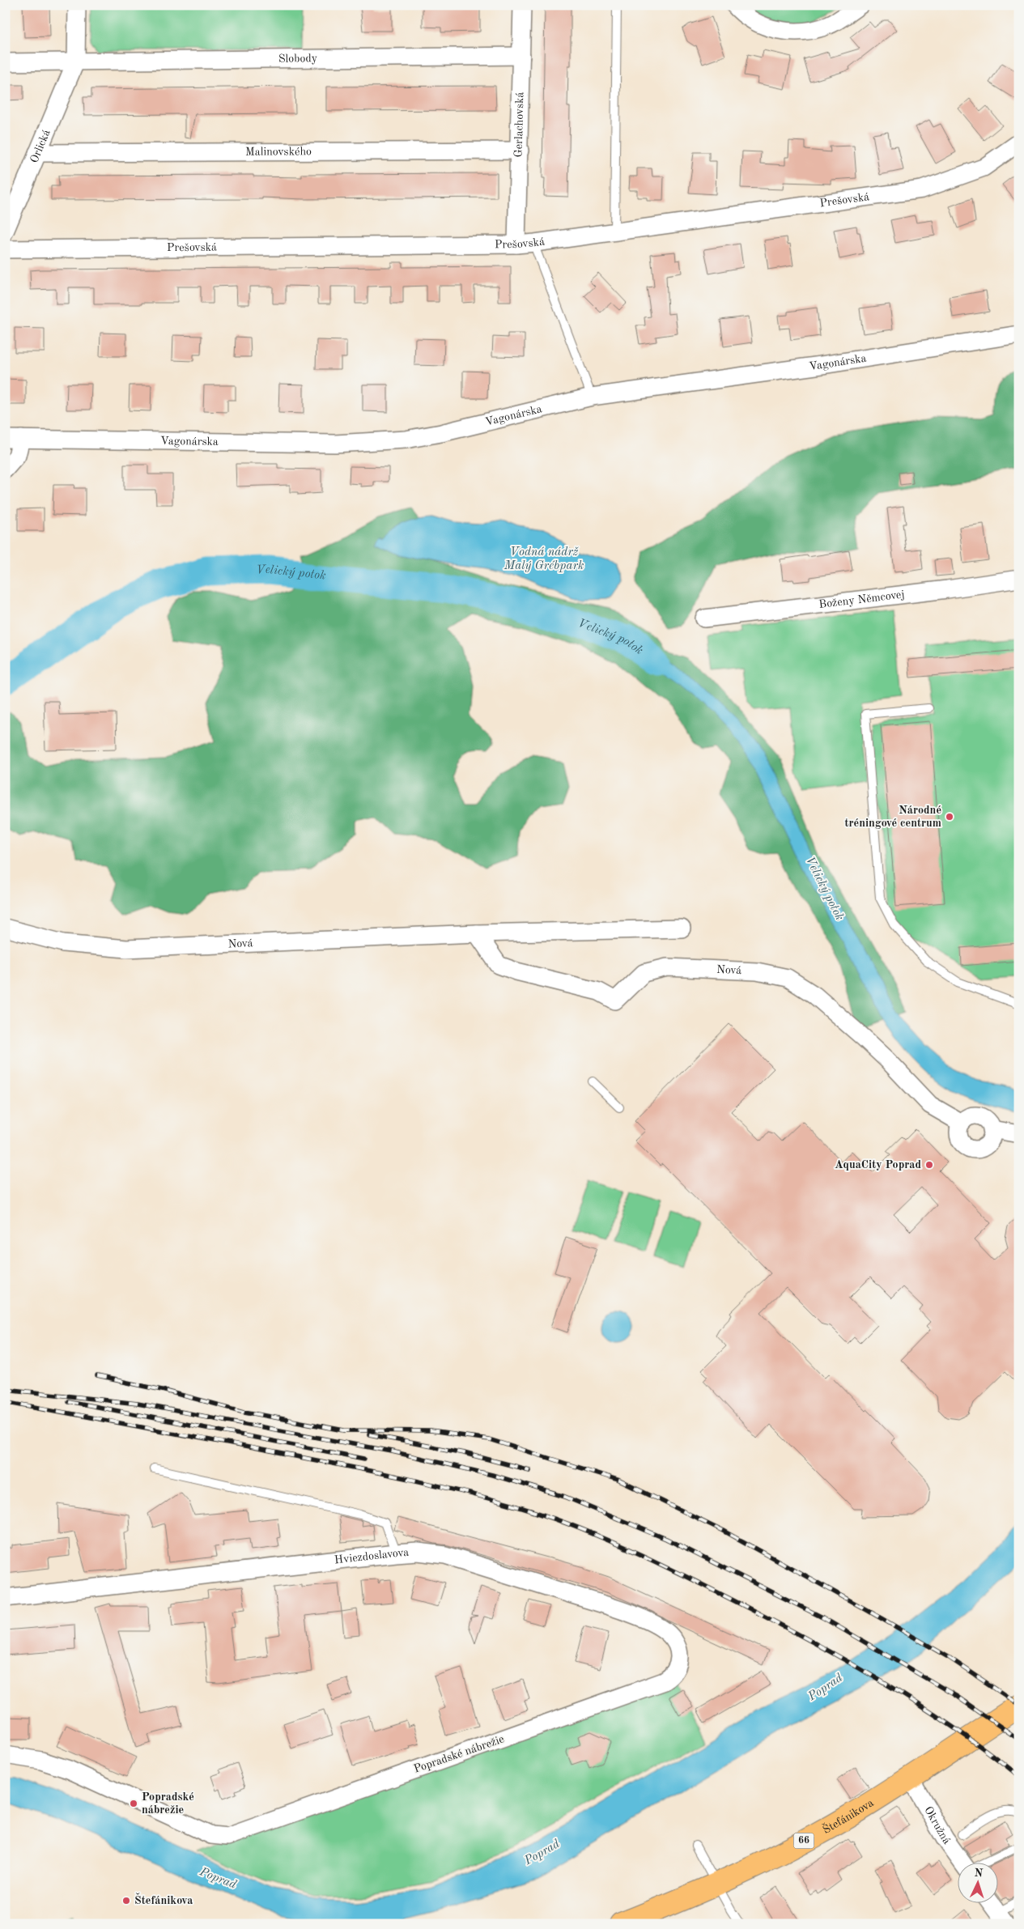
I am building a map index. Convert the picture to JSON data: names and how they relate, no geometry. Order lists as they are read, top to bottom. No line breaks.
{"streets":{"main road":["Štefánikova","66"],"street":["Slobody","Gerlachovská","Orlická","Malinovského","Prešovská","Vagonárska","Boženy Němcovej","Nová","Hviezdoslavova","Popradské nábrežie","Okružná"]},"crossings":[["Slobody","Gerlachovská"],["Slobody","Orlická"],["Gerlachovská","Malinovského"],["Gerlachovská","Prešovská"],["Orlická","Malinovského"],["Hviezdoslavova","Popradské nábrežie"],["Štefánikova","Okružná"]],"water":["Vodná nádrž Malý Grébpark","Velický potok","Poprad"],"places":["Národné tréningové centrum","AquaCity Poprad","Popradské nábrežie","Štefánikova"],"north":"top"}
